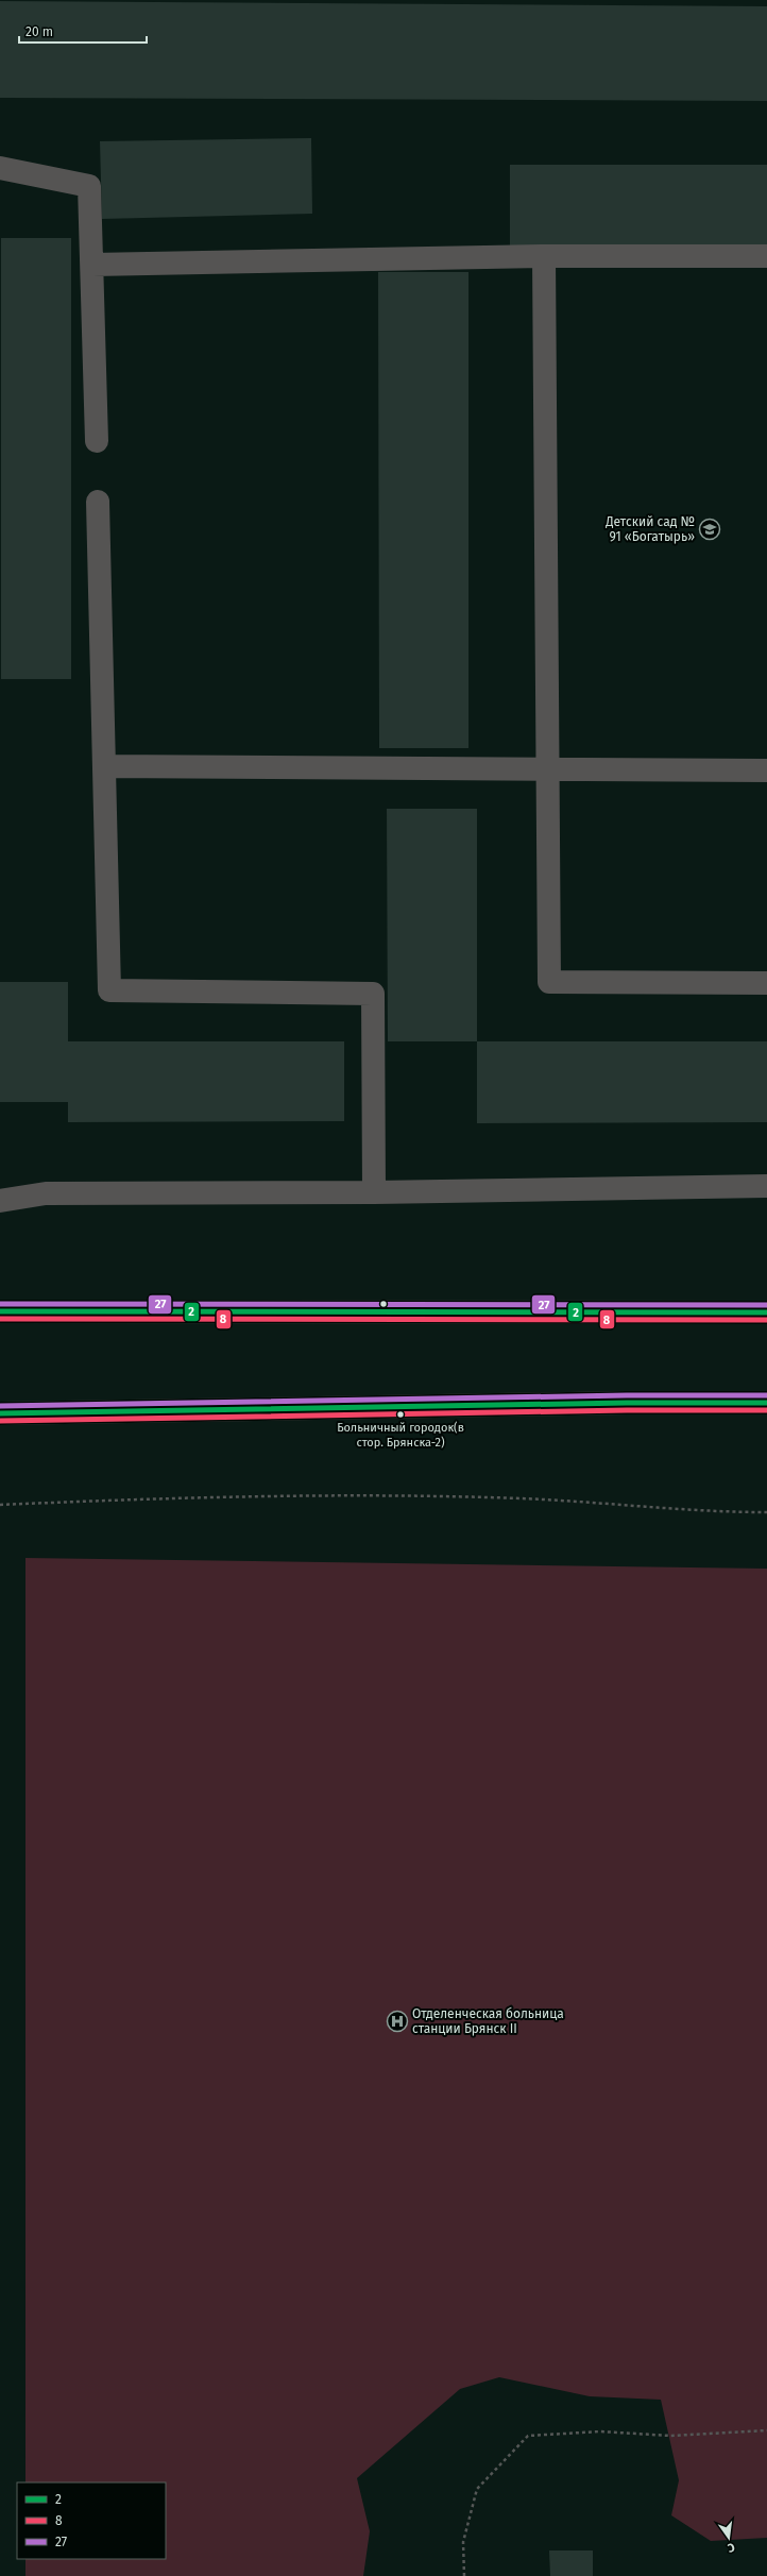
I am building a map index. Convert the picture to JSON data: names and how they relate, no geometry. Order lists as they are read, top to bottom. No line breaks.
{"places":{"school or university":["Детский сад № 91 «Богатырь»"],"other":["Больничный городок(в стор. Брянска-2)"],"hospital":["Отделенческая больница станции Брянск II"]},"lines":["transit line 27","transit line 2","transit line 8"],"legend":["2","8","27"],"scale_bar":"20 m","north":"bottom"}
